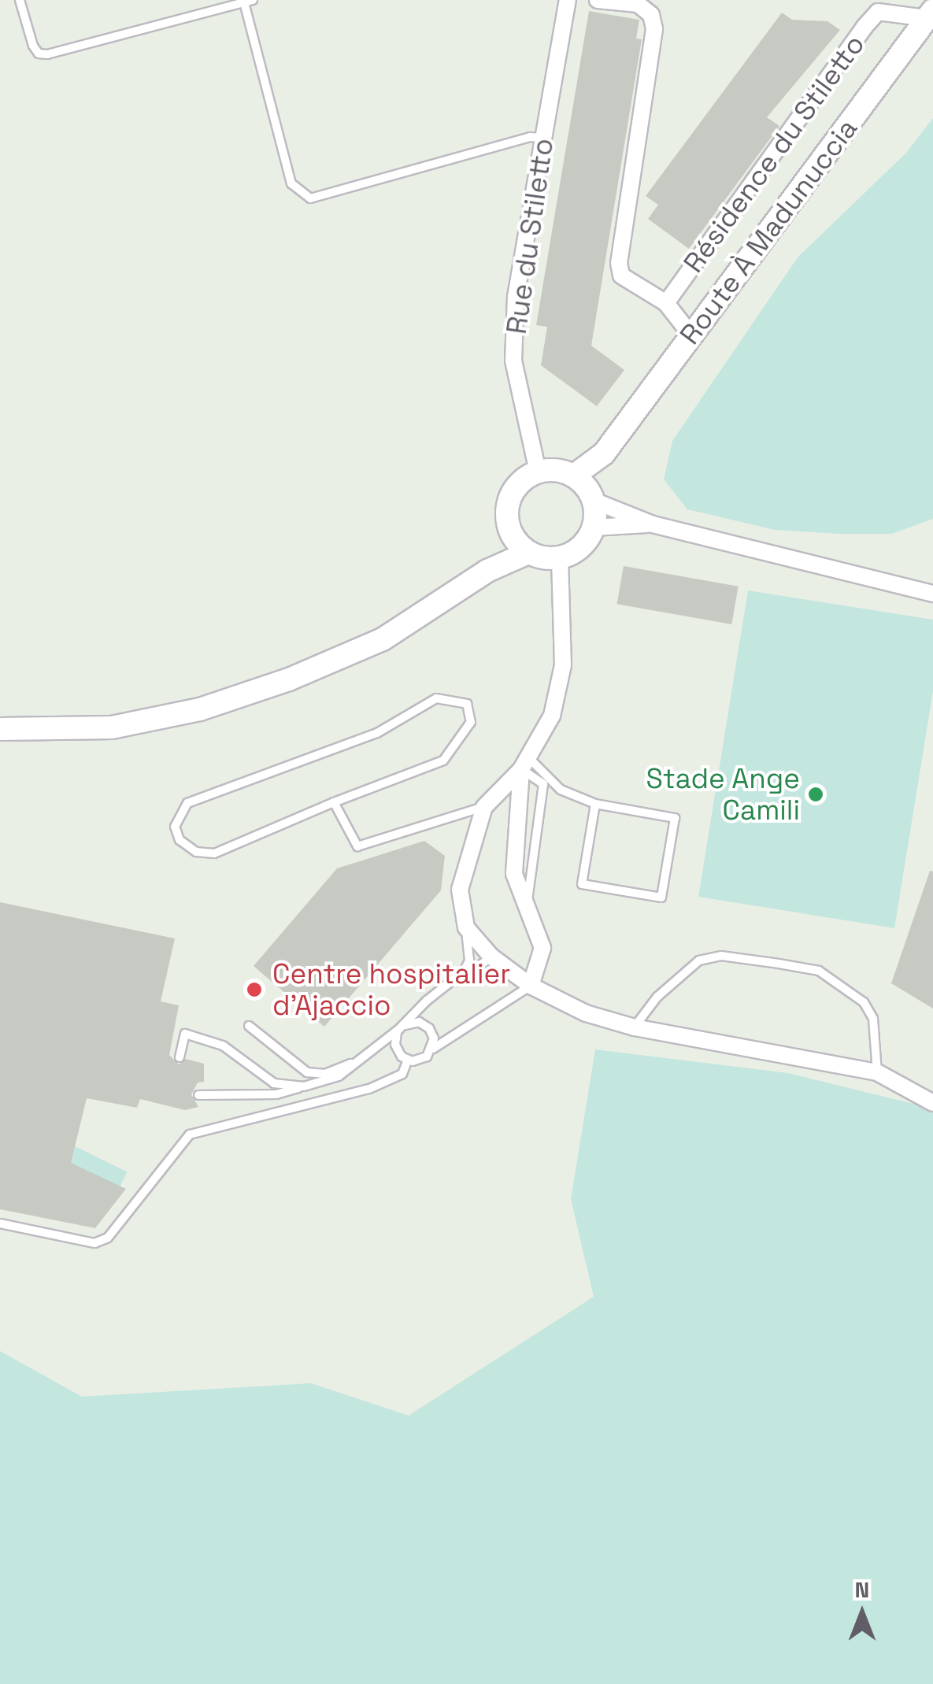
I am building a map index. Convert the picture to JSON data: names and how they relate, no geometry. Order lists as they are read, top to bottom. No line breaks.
{"streets":{"main road":["Route À Madunuccia"],"street":["Résidence du Stiletto","Rue du Stiletto"]},"crossings":[["Résidence du Stiletto","Route À Madunuccia"]],"places":["Stade Ange Camili","Centre hospitalier d'Ajaccio"],"north":"top"}
